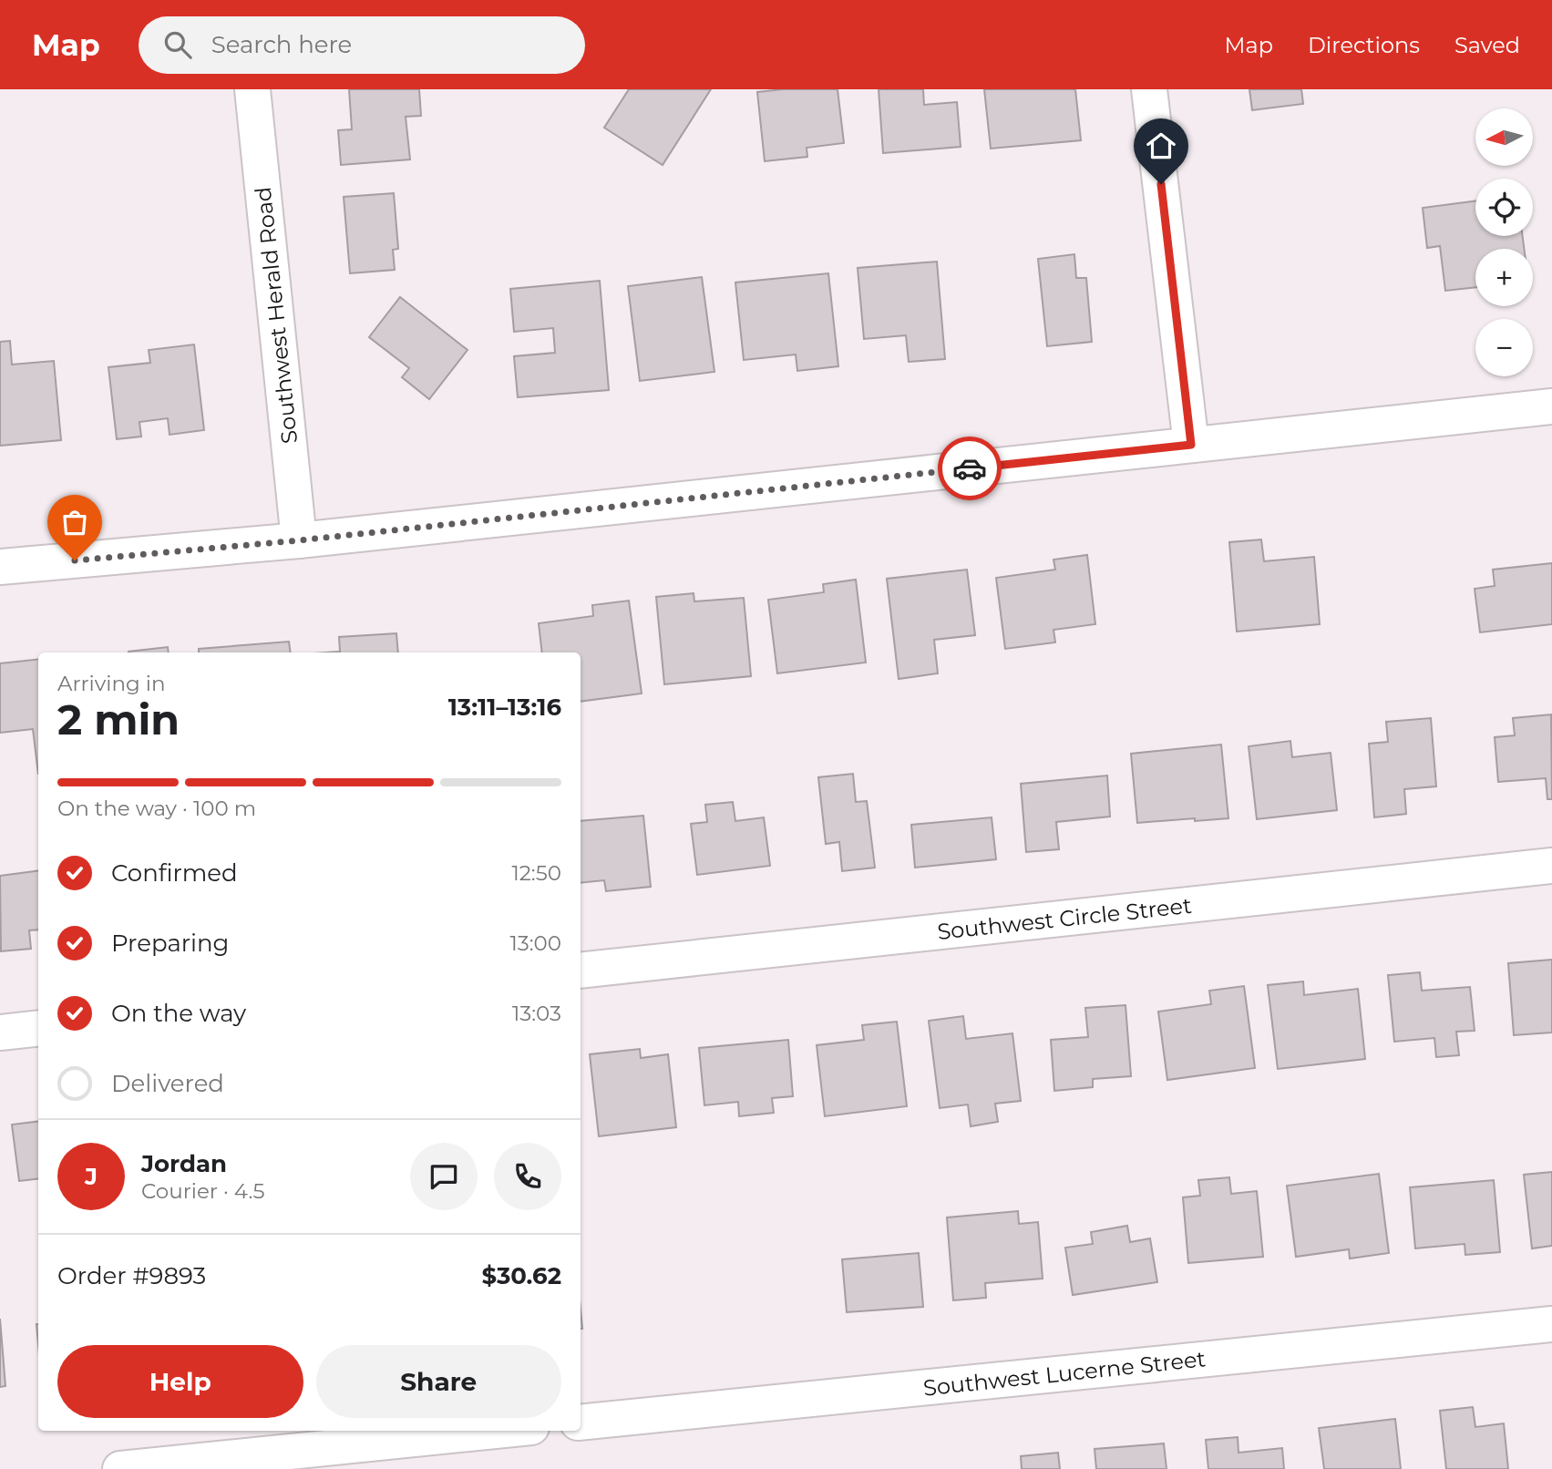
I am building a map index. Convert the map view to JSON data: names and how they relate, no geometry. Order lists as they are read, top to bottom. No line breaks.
{"streets":{"street":["Southwest Herald Road","Southwest Circle Street","Southwest Lucerne Street"]},"north":"left","page":{"header":"Map","search":"Search here","nav":["Map","Directions","Saved"],"map_buttons":["+","−"],"heading":["2 min","Arriving in","13:11–13:16"],"panel":["Jordan","Courier · 4.5","Order #9893","$30.62"],"bar":"On the way · 100 m","list":[["Confirmed","12:50"],["Preparing","13:00"],["On the way","13:03"],"Delivered"],"round":"J","buttons":["Help","Share"]}}
